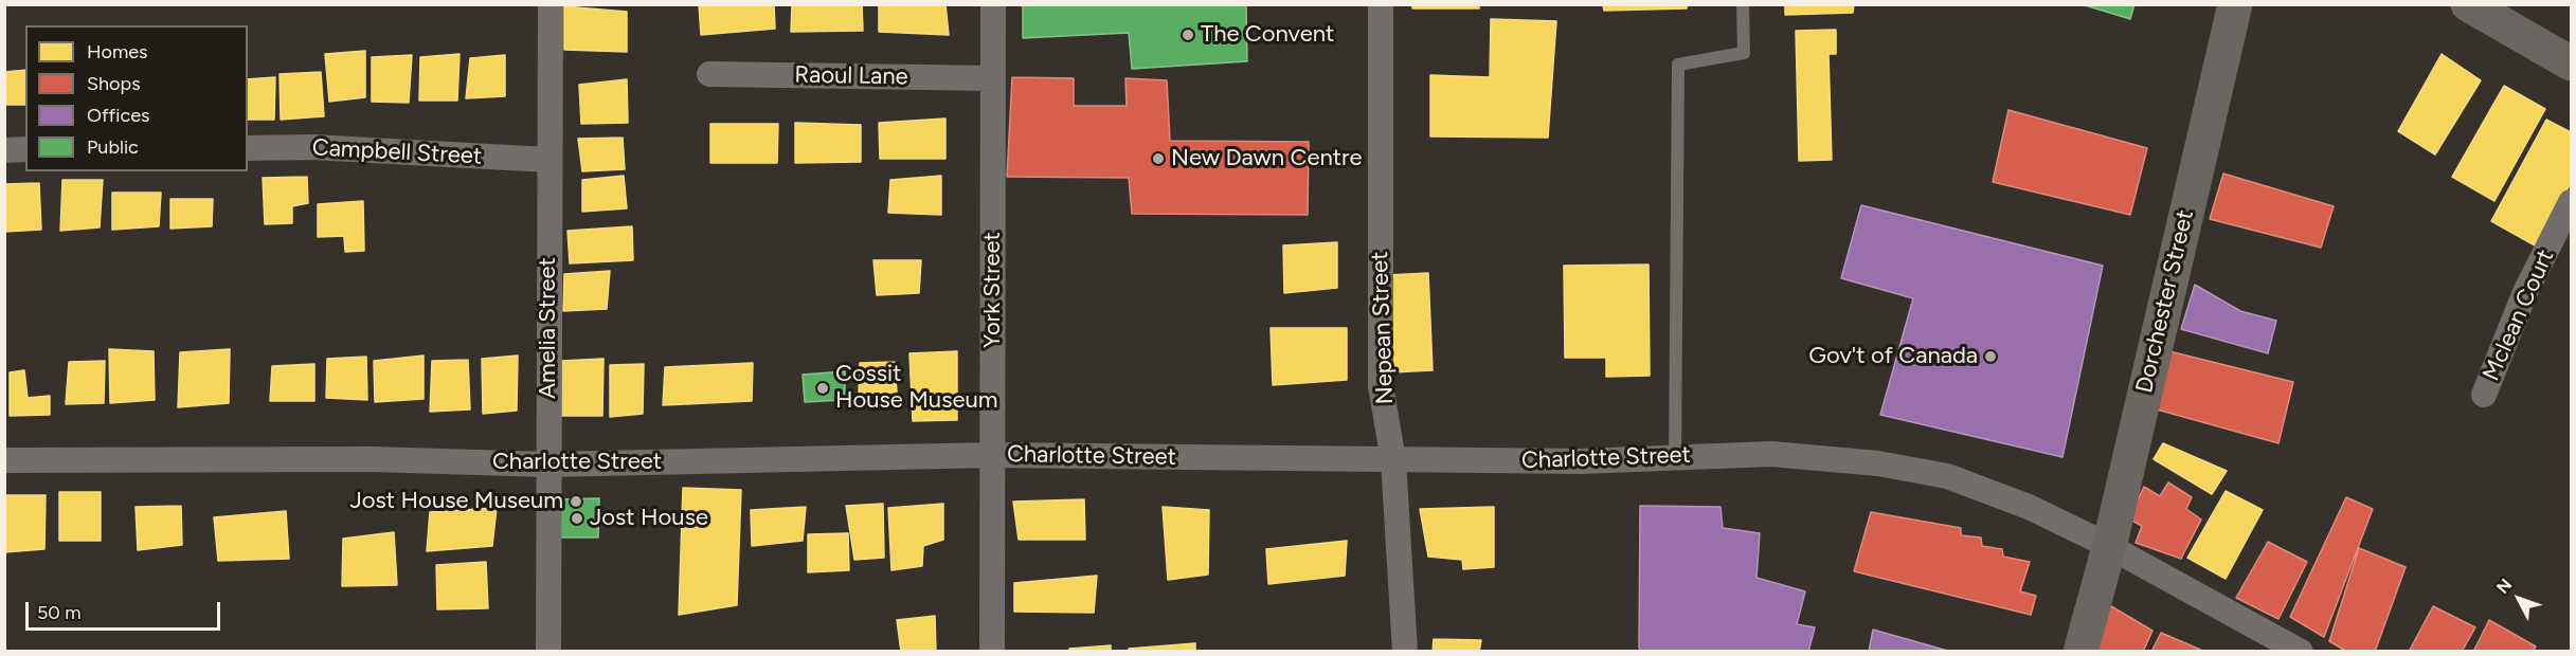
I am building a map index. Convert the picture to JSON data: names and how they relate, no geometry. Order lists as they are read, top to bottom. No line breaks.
{"streets":{"street":["Raoul Lane","Campbell Street","York Street","Dorchester Street","Mclean Court","Amelia Street","Nepean Street","Charlotte Street"]},"crossings":[["Raoul Lane","York Street"],["Campbell Street","Amelia Street"],["York Street","Charlotte Street"],["Dorchester Street","Charlotte Street"],["Amelia Street","Charlotte Street"],["Nepean Street","Charlotte Street"]],"places":["The Convent","New Dawn Centre","Gov't of Canada","Cossit House Museum","Jost House Museum","Jost House"],"legend":["Homes","Shops","Offices","Public"],"scale_bar":"50 m","north":"top left"}
